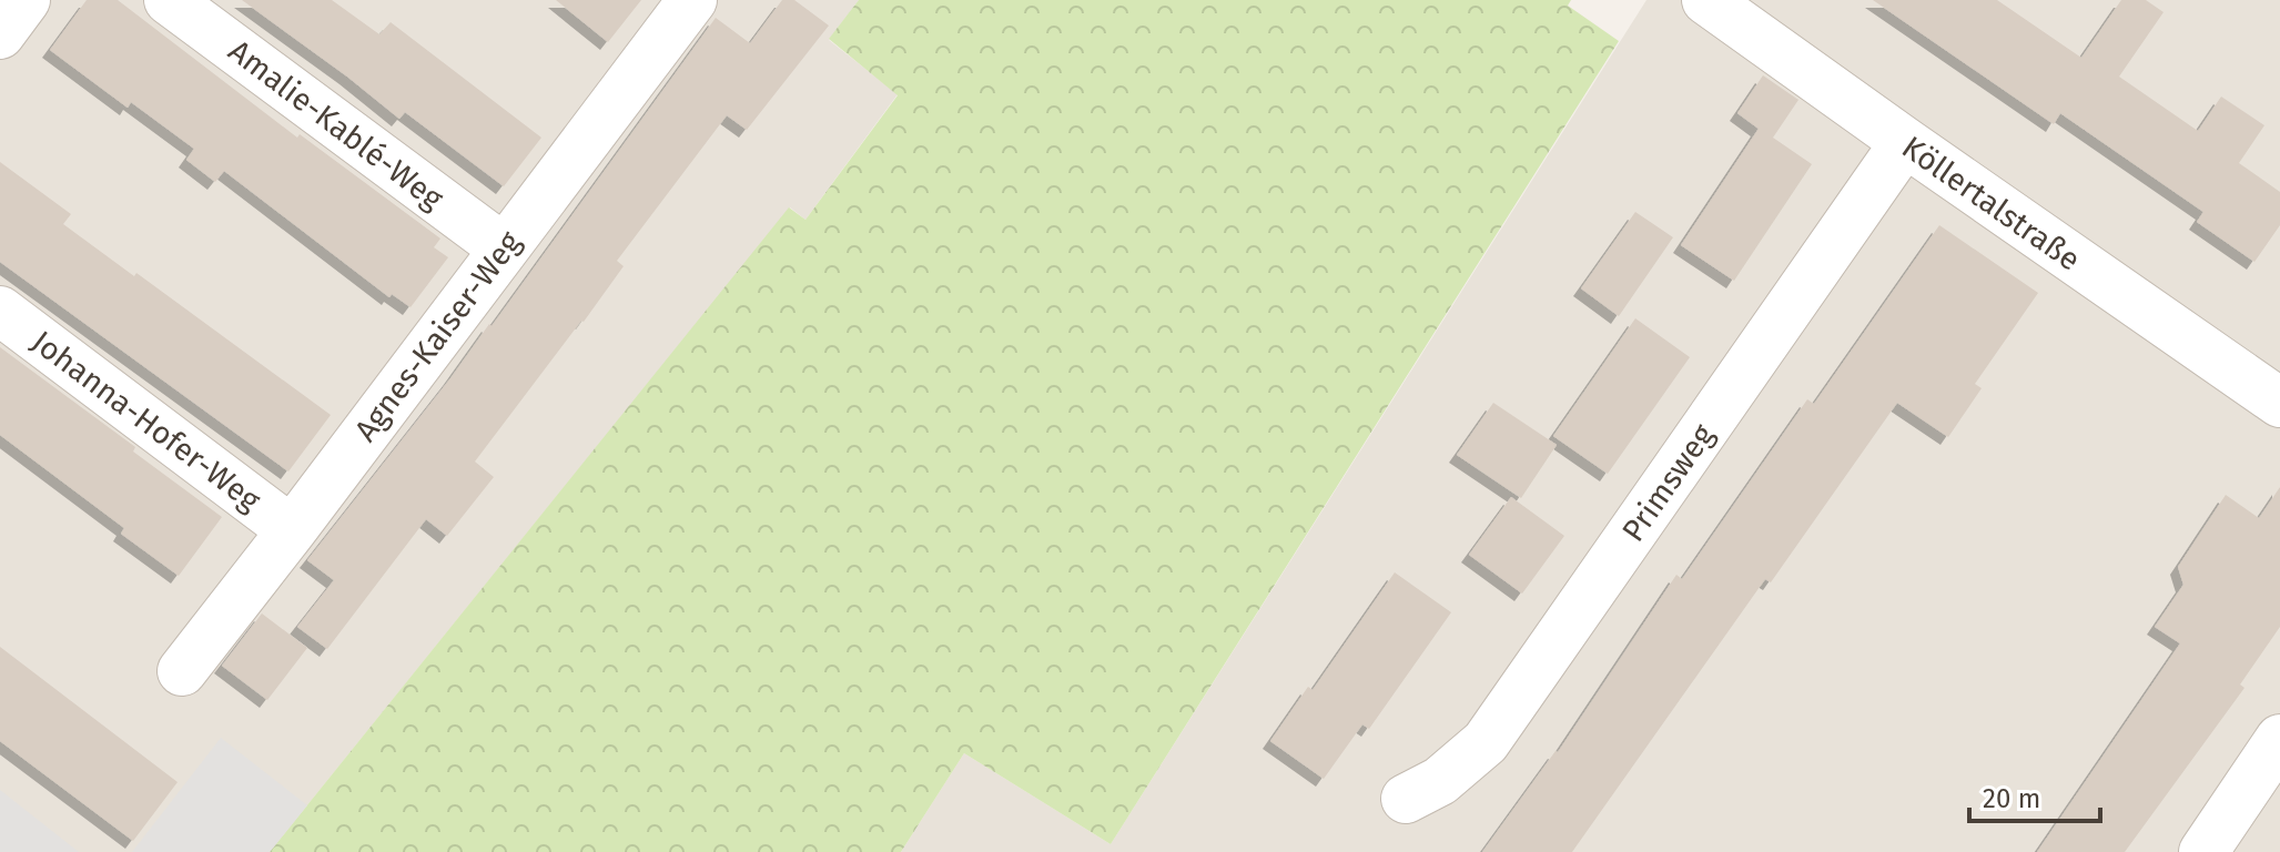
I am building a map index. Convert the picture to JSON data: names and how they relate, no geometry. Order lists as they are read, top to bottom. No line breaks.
{"streets":{"street":["Amalie-Kablé-Weg","Köllertalstraße","Agnes-Kaiser-Weg","Johanna-Hofer-Weg","Primsweg"]},"crossings":[["Amalie-Kablé-Weg","Agnes-Kaiser-Weg"],["Köllertalstraße","Primsweg"],["Agnes-Kaiser-Weg","Johanna-Hofer-Weg"]],"scale_bar":"20 m"}
